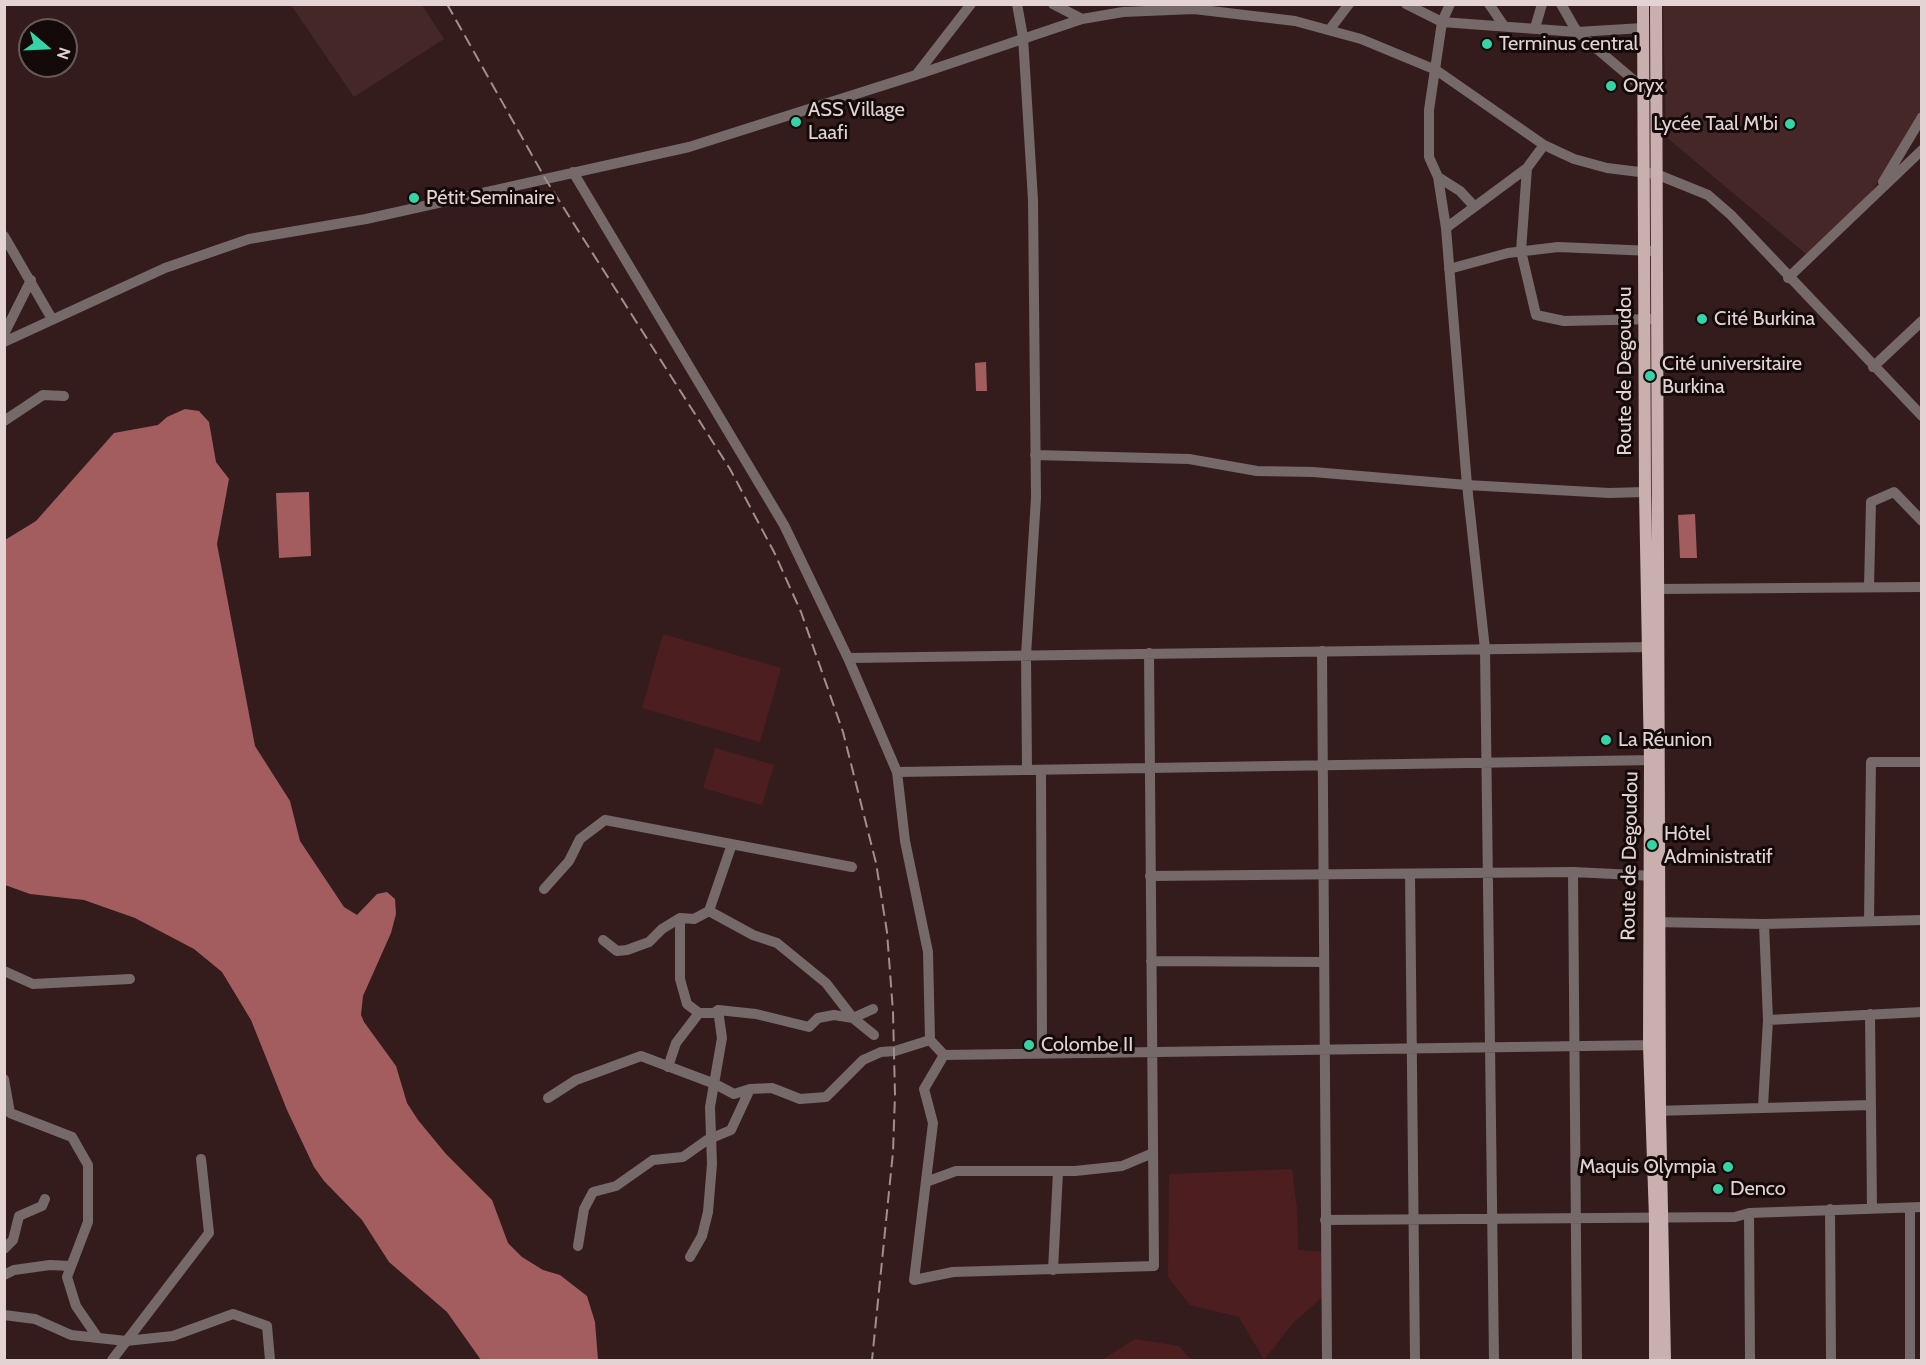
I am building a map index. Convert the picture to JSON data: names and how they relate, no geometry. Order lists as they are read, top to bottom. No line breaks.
{"streets":{"main road":["Route de Degoudou"]},"places":["Terminus central","Oryx","ASS Village Laafi","Lycée Taal M'bi","Pétit Seminaire","Cité Burkina","Cité universitaire Burkina","La Réunion","Hôtel Administratif","Colombe II","Maquis Olympia","Denco"],"north":"right"}
